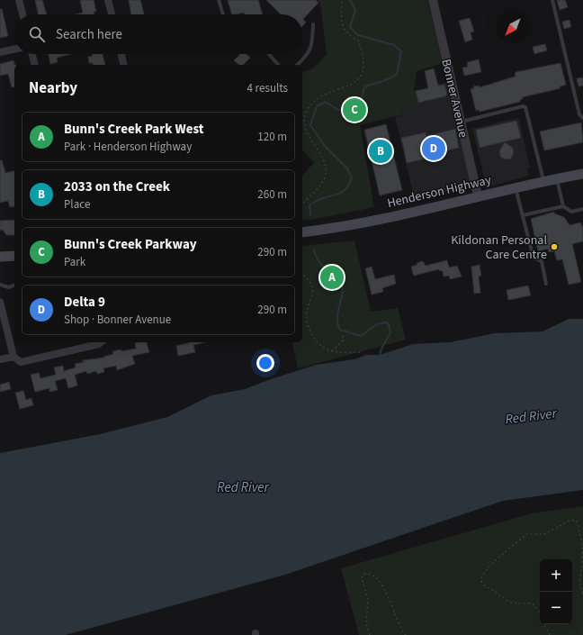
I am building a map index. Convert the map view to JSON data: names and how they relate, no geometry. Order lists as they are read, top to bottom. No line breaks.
{"streets":{"main road":["Henderson Highway"],"street":["Bonner Avenue"]},"crossings":[["Bonner Avenue","Henderson Highway"]],"water":["Red River"],"places":["Kildonan Personal Care Centre"],"north":"bottom left","page":{"search":"Search here","heading":["Nearby","4 results"],"pins":["C","D","B","A"],"list":[{"mark":"A","name":"Bunn's Creek Park West","note":"Park · Henderson Highway","value":"120 m"},{"mark":"B","name":"2033 on the Creek","note":"Place","value":"260 m"},{"mark":"C","name":"Bunn's Creek Parkway","note":"Park","value":"290 m"},{"mark":"D","name":"Delta 9","note":"Shop · Bonner Avenue","value":"290 m"}],"map_buttons":["+","−"]}}
